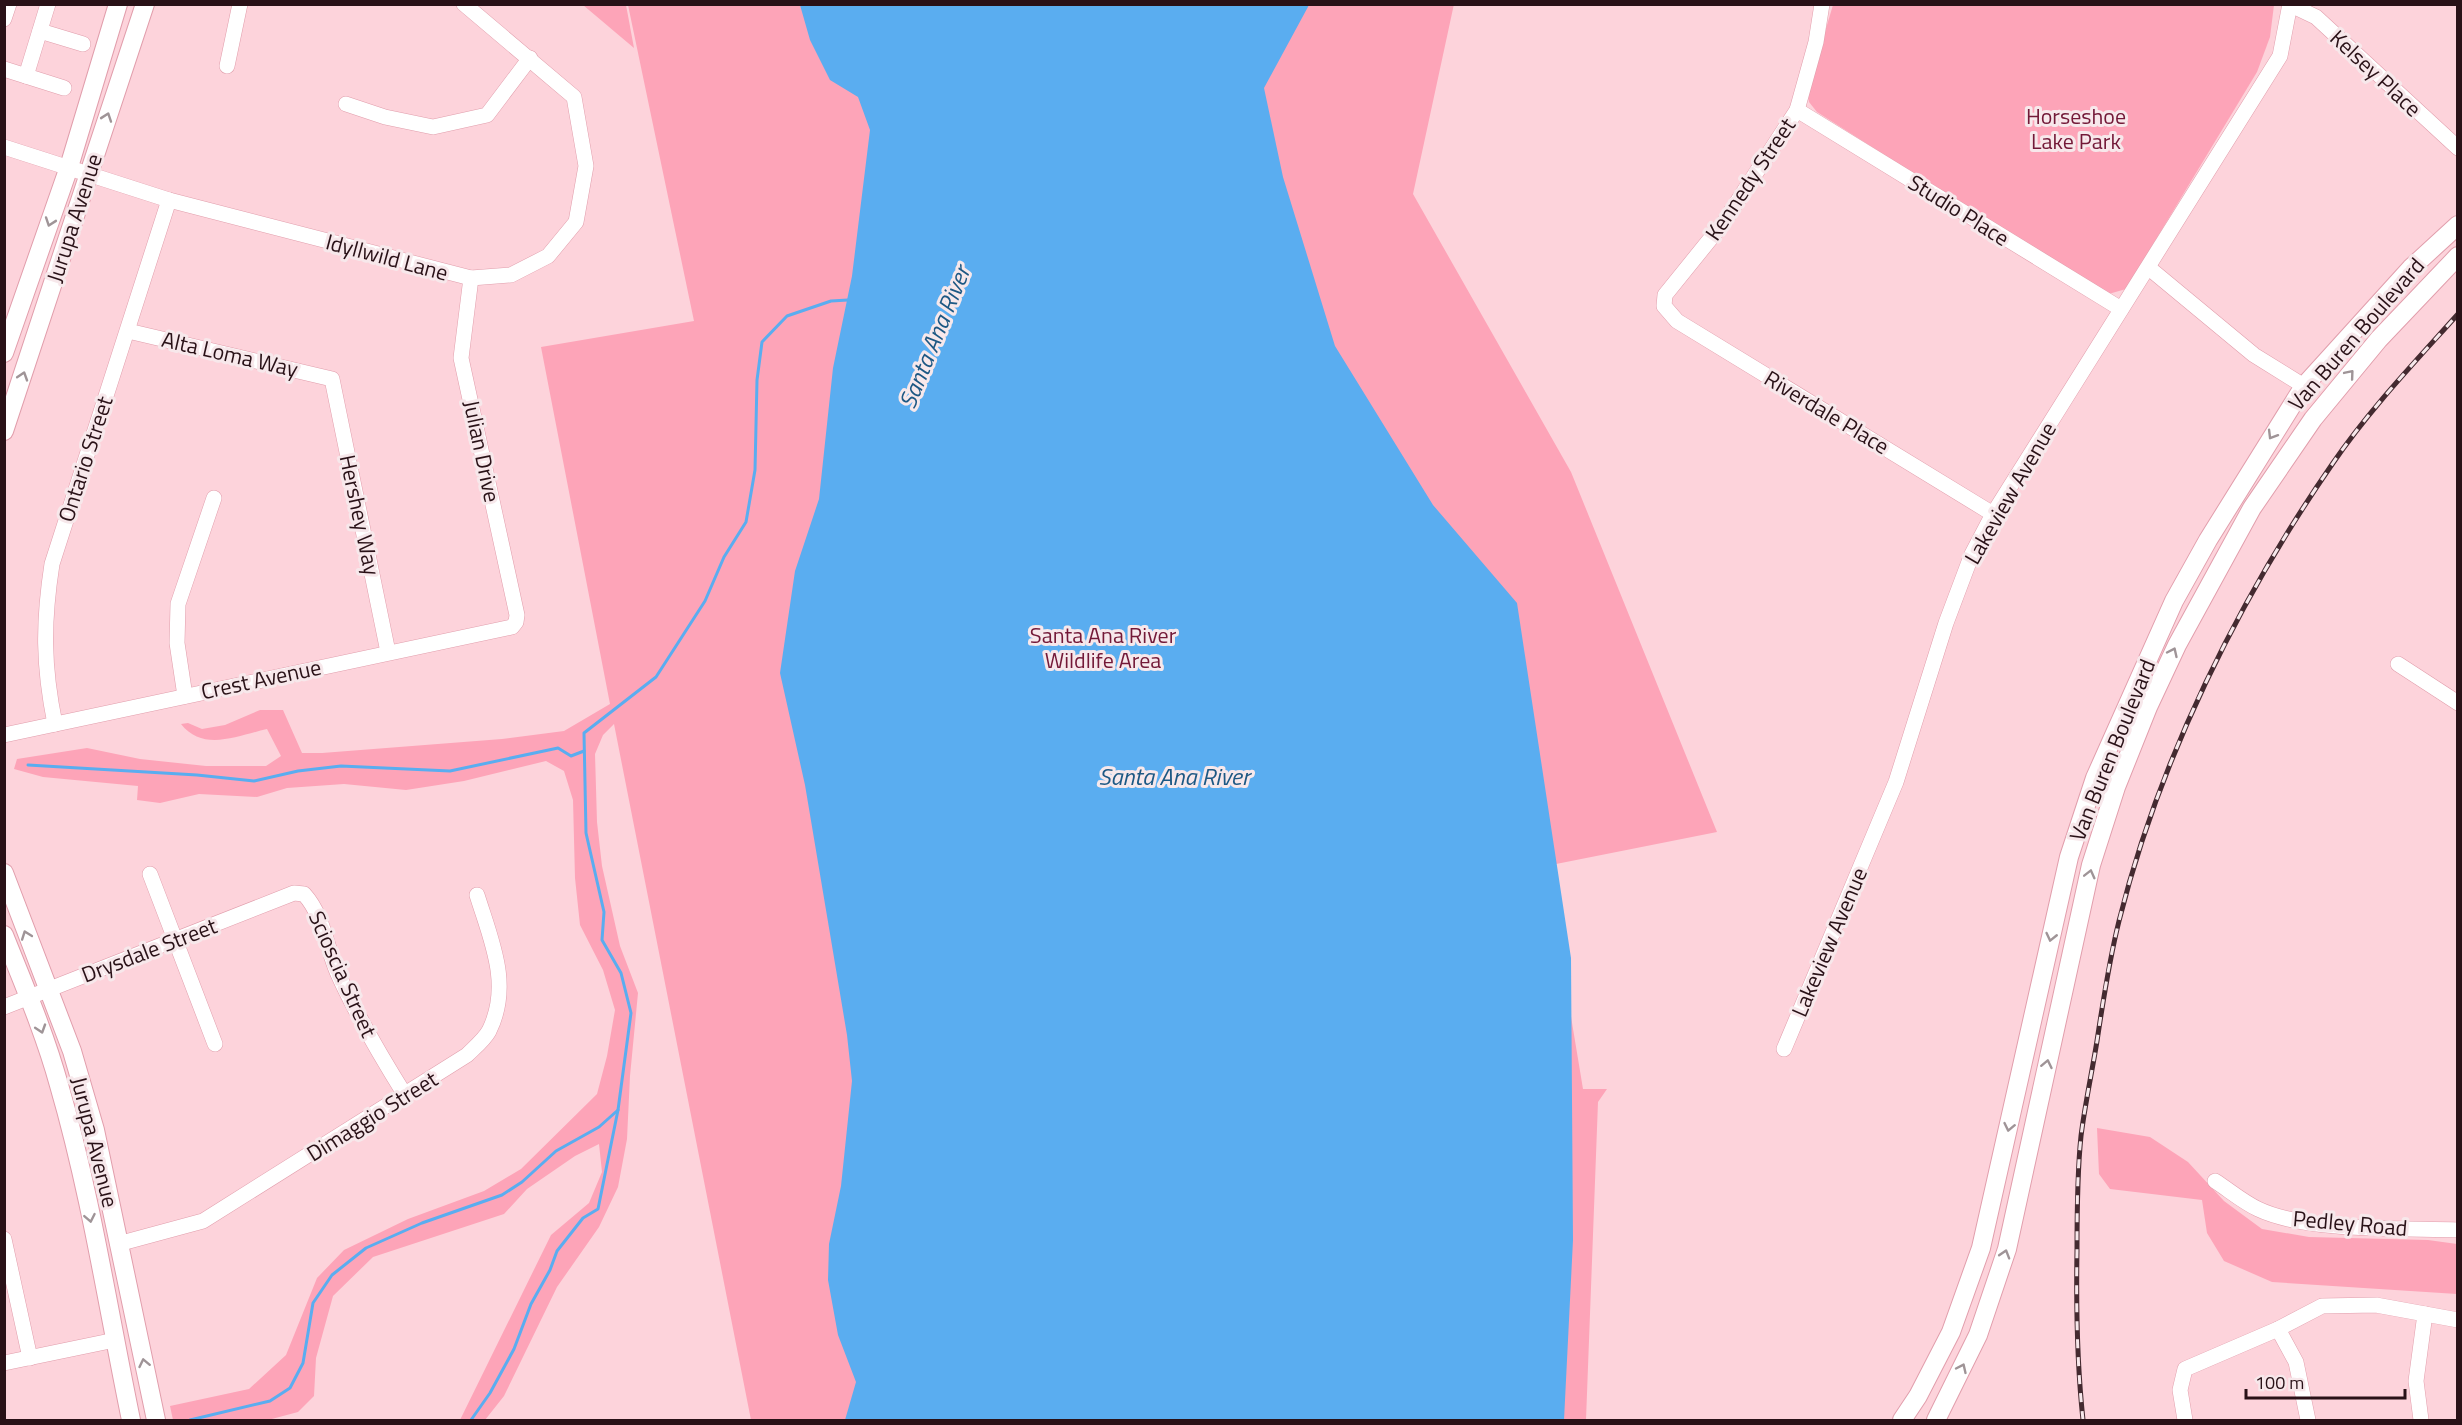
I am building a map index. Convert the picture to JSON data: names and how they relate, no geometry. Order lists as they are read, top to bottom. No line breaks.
{"streets":{"main road":["Jurupa Avenue","Van Buren Boulevard"],"street":["Kelsey Place","Kennedy Street","Studio Place","Idyllwild Lane","Alta Loma Way","Riverdale Place","Julian Drive","Ontario Street","Lakeview Avenue","Hershey Way","Crest Avenue","Drysdale Street","Scioscia Street","Dimaggio Street","Pedley Road"]},"crossings":[["Kelsey Place","Lakeview Avenue"],["Kennedy Street","Studio Place"],["Kennedy Street","Riverdale Place"],["Studio Place","Lakeview Avenue"],["Jurupa Avenue","Idyllwild Lane"],["Jurupa Avenue","Drysdale Street"],["Jurupa Avenue","Dimaggio Street"],["Idyllwild Lane","Julian Drive"],["Idyllwild Lane","Ontario Street"],["Alta Loma Way","Ontario Street"],["Alta Loma Way","Hershey Way"],["Riverdale Place","Lakeview Avenue"],["Julian Drive","Crest Avenue"],["Ontario Street","Crest Avenue"],["Hershey Way","Crest Avenue"],["Drysdale Street","Scioscia Street"],["Scioscia Street","Dimaggio Street"]],"water":["Santa Ana River"],"parks":["Horseshoe Lake Park","Santa Ana River Wildlife Area"],"scale_bar":"100 m"}
